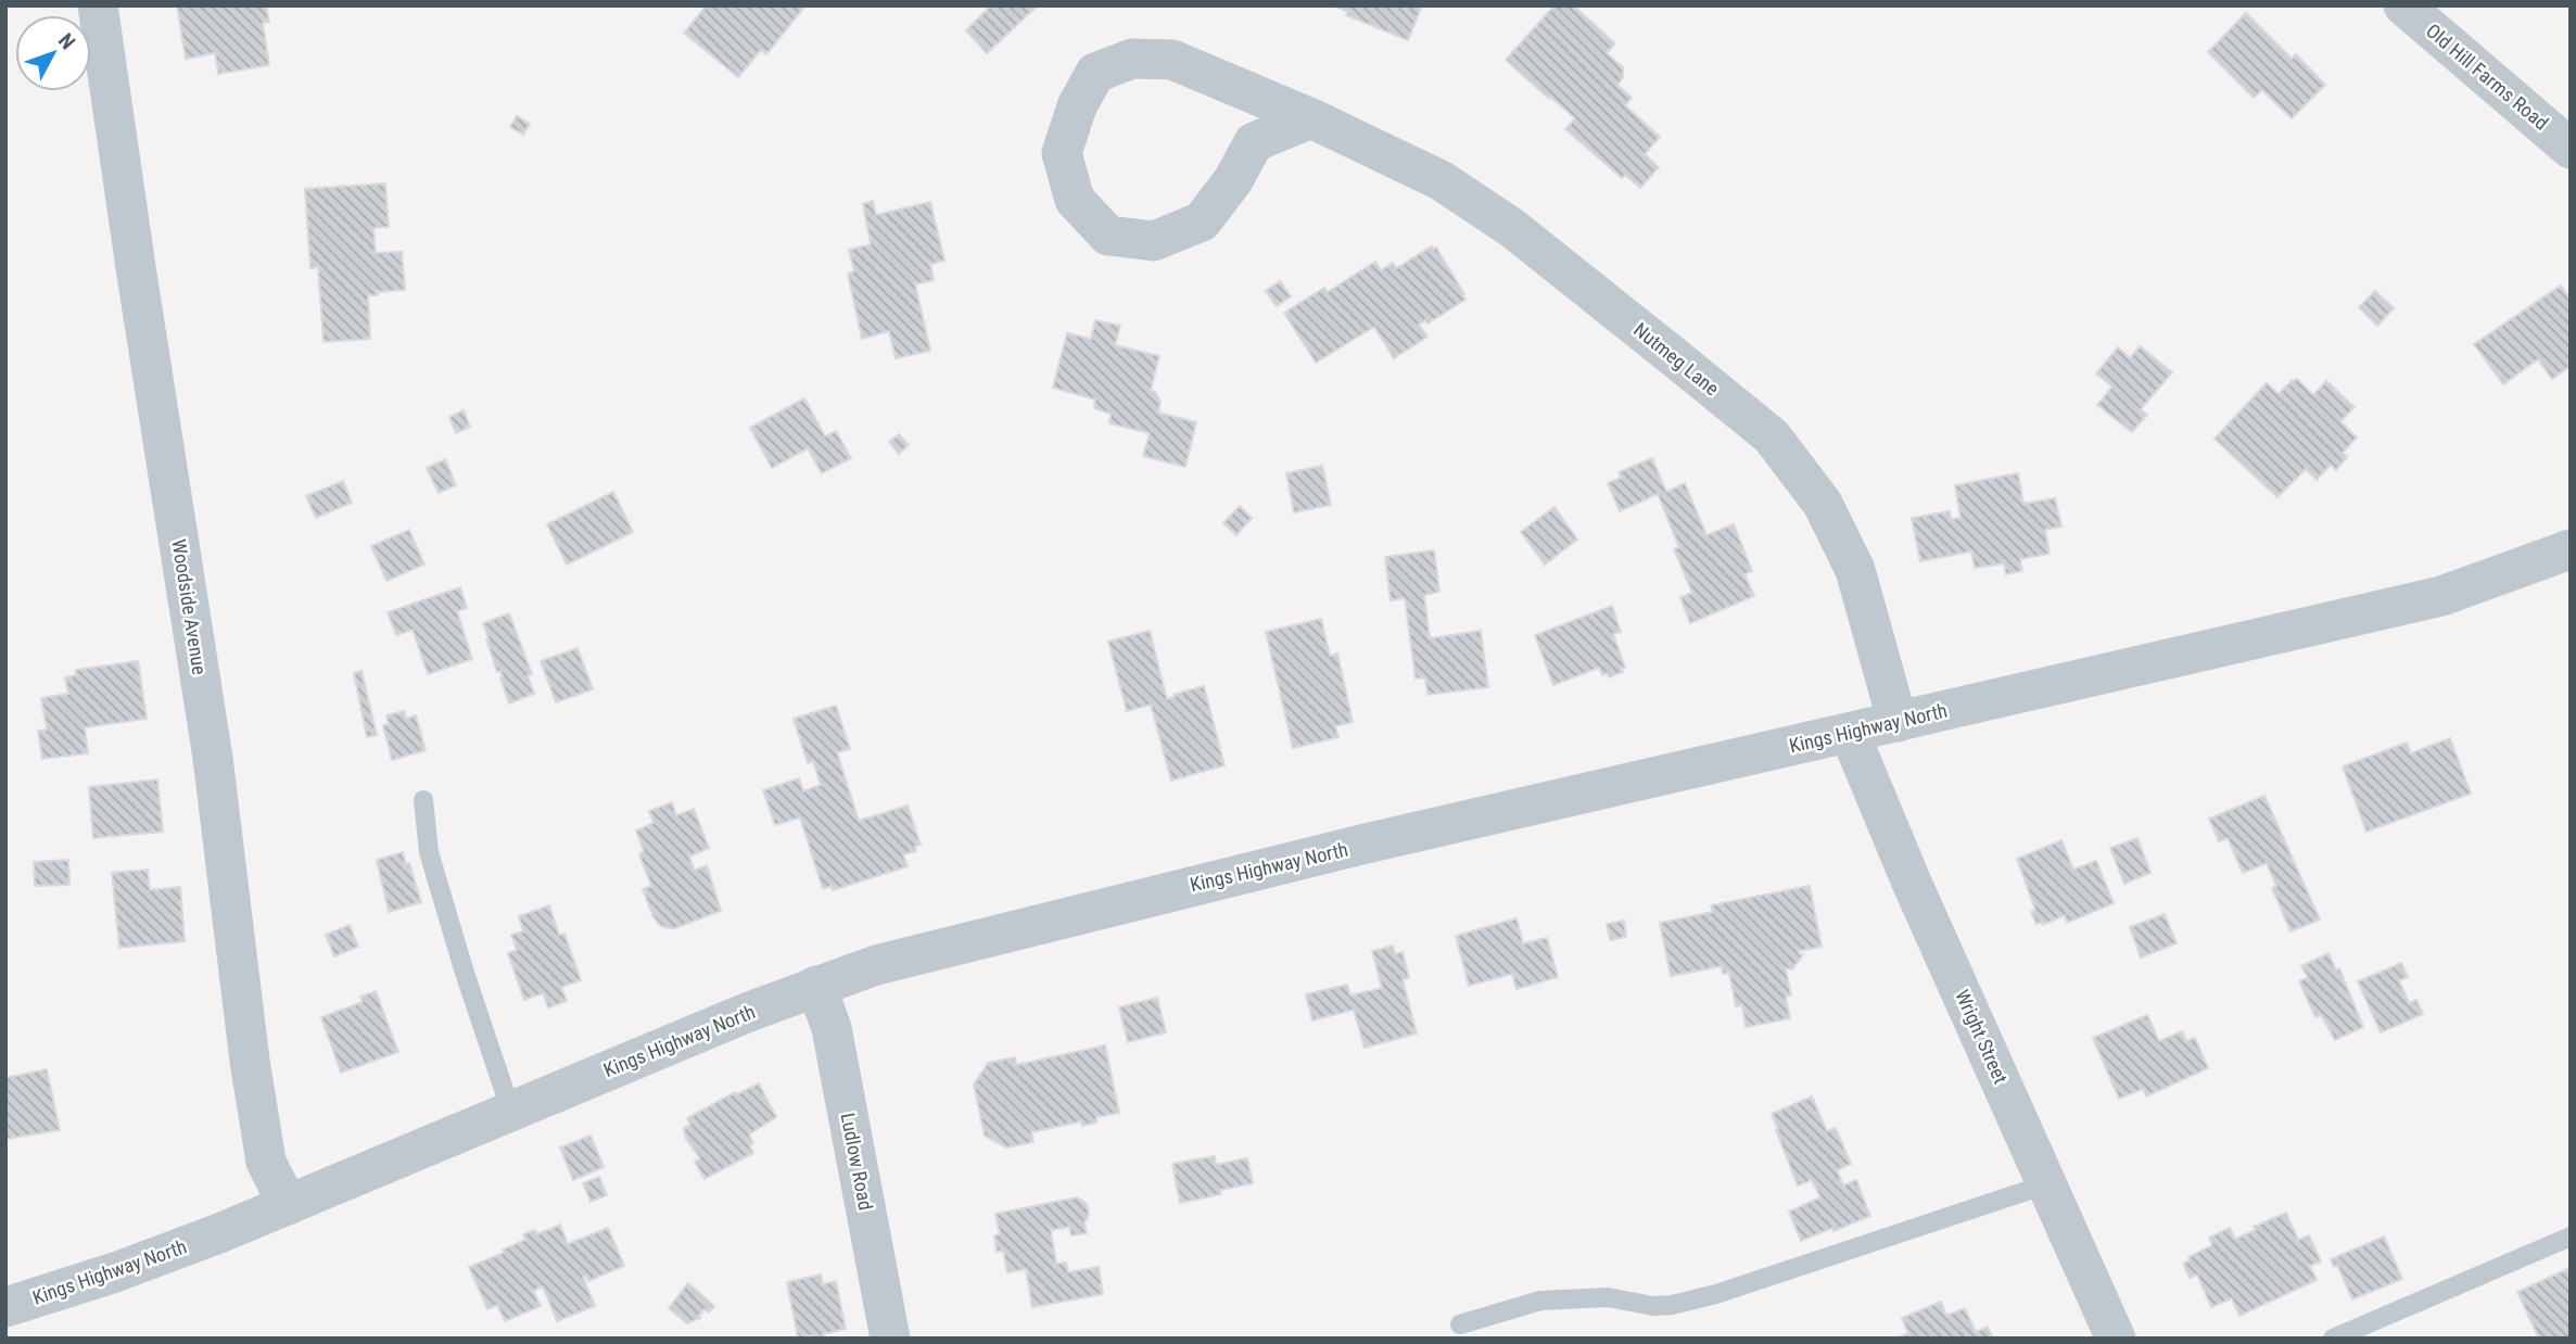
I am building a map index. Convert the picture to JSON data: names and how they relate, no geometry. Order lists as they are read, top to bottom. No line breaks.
{"streets":{"street":["Old Hill Farms Road","Nutmeg Lane","Woodside Avenue","Kings Highway North","Wright Street","Ludlow Road"]},"crossings":[["Nutmeg Lane","Kings Highway North"],["Woodside Avenue","Kings Highway North"],["Kings Highway North","Wright Street"],["Kings Highway North","Ludlow Road"]],"north":"top right"}
